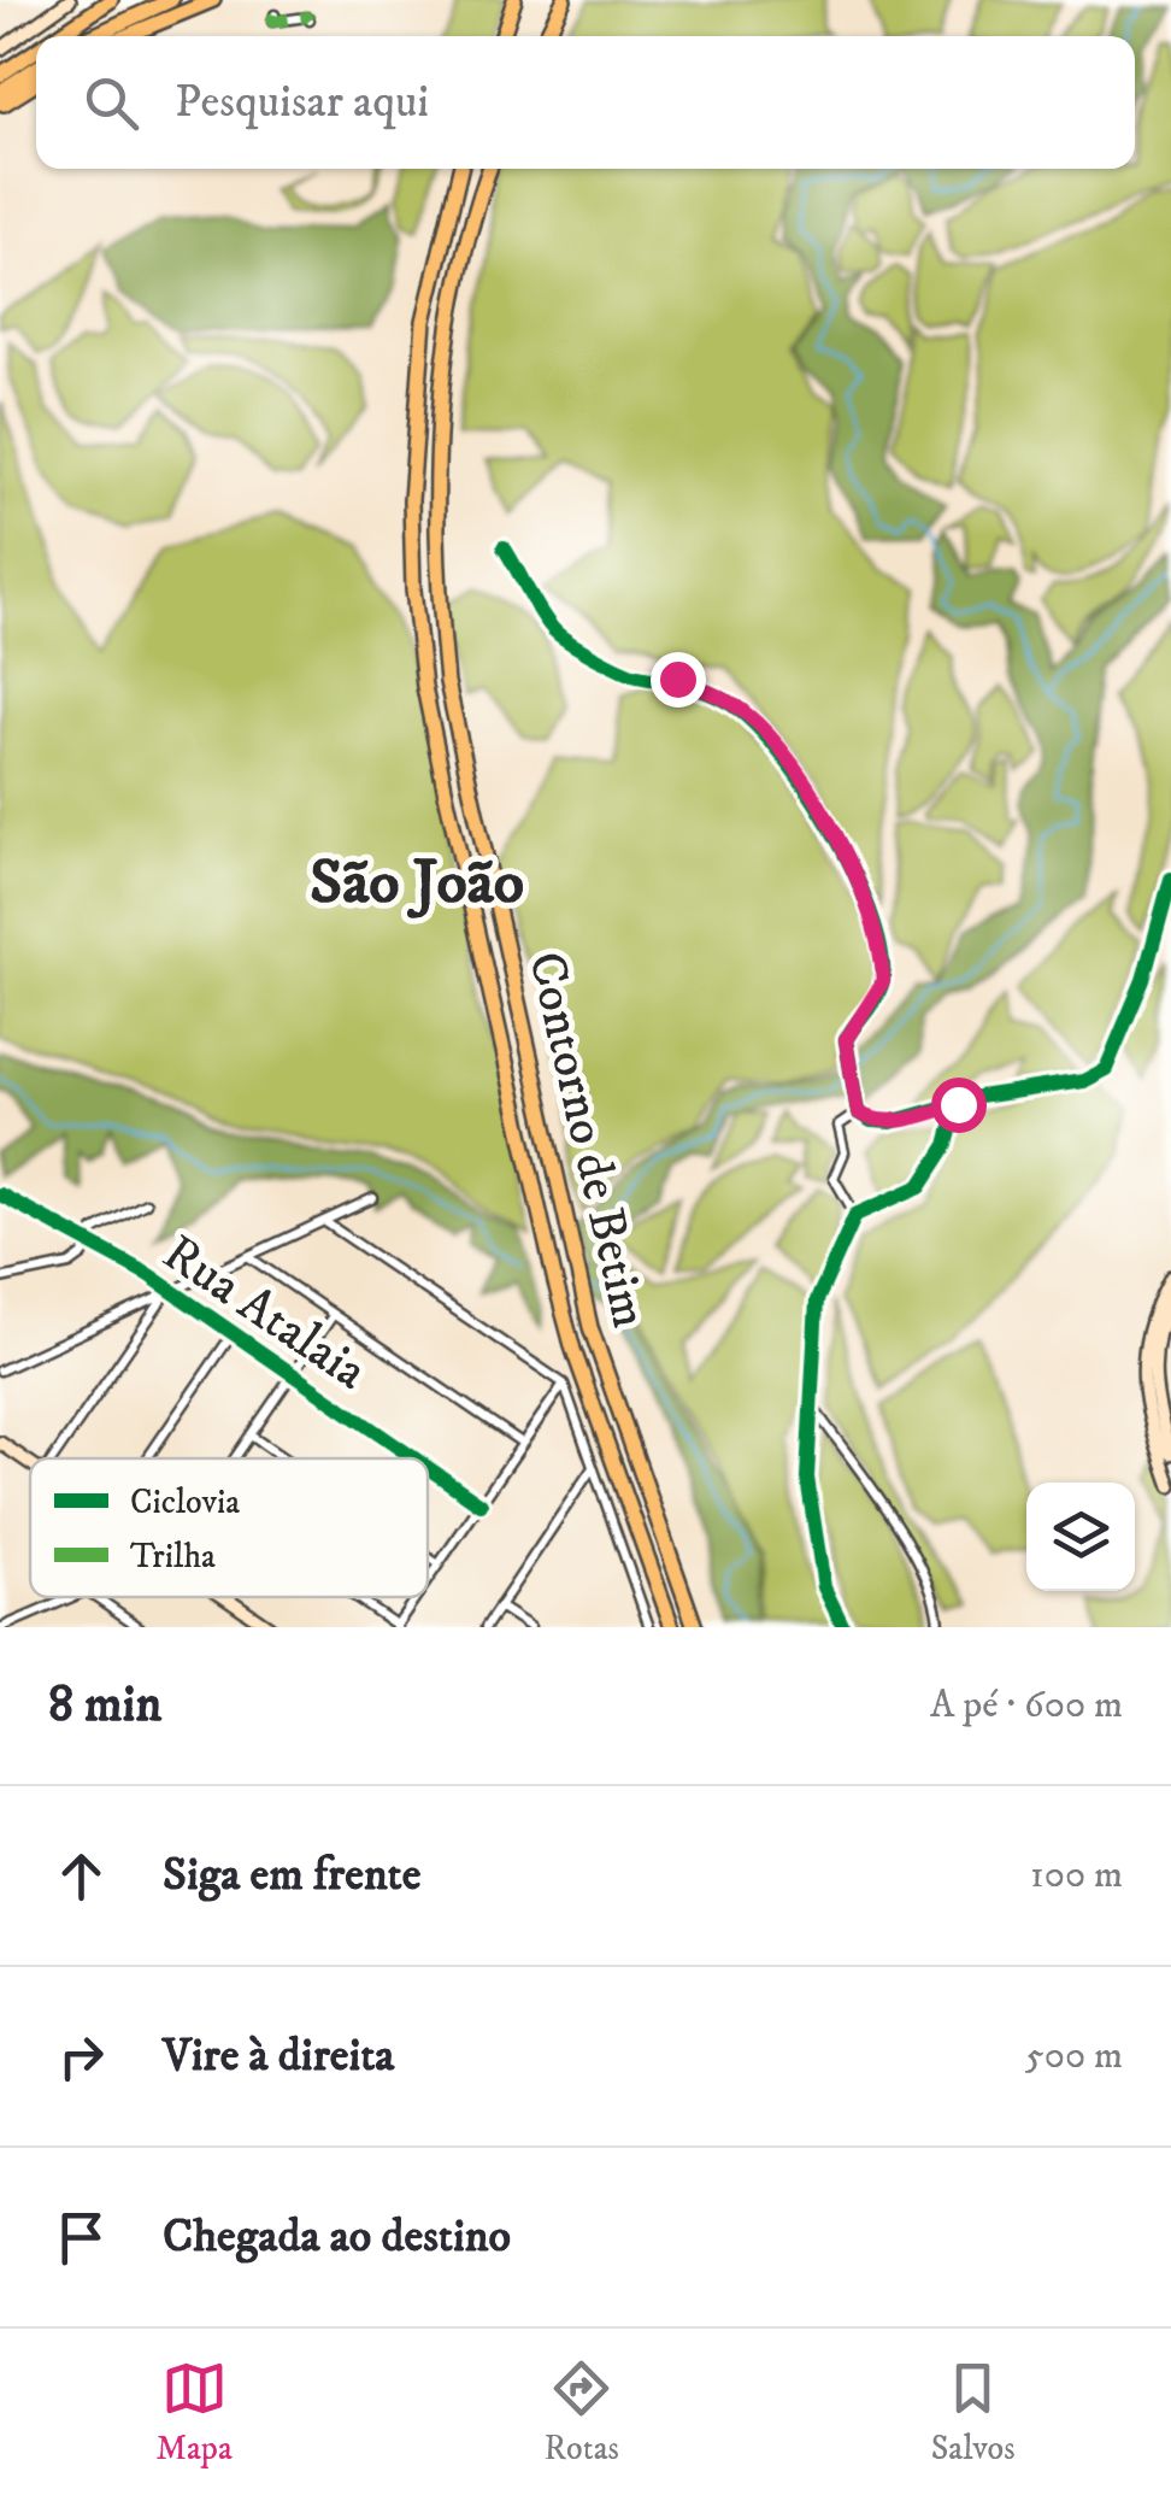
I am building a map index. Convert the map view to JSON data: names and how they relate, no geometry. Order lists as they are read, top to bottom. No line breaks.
{"streets":{"highway":["Contorno de Betim"],"street":["Rua Atalaia"]},"districts":["São João"],"legend":["Ciclovia","Trilha"],"page":{"search":"Pesquisar aqui","heading":["8 min","A pé · 600 m"],"list":[["Siga em frente","100 m"],["Vire à direita","500 m"],"Chegada ao destino"],"nav":["Mapa","Rotas","Salvos"]}}
